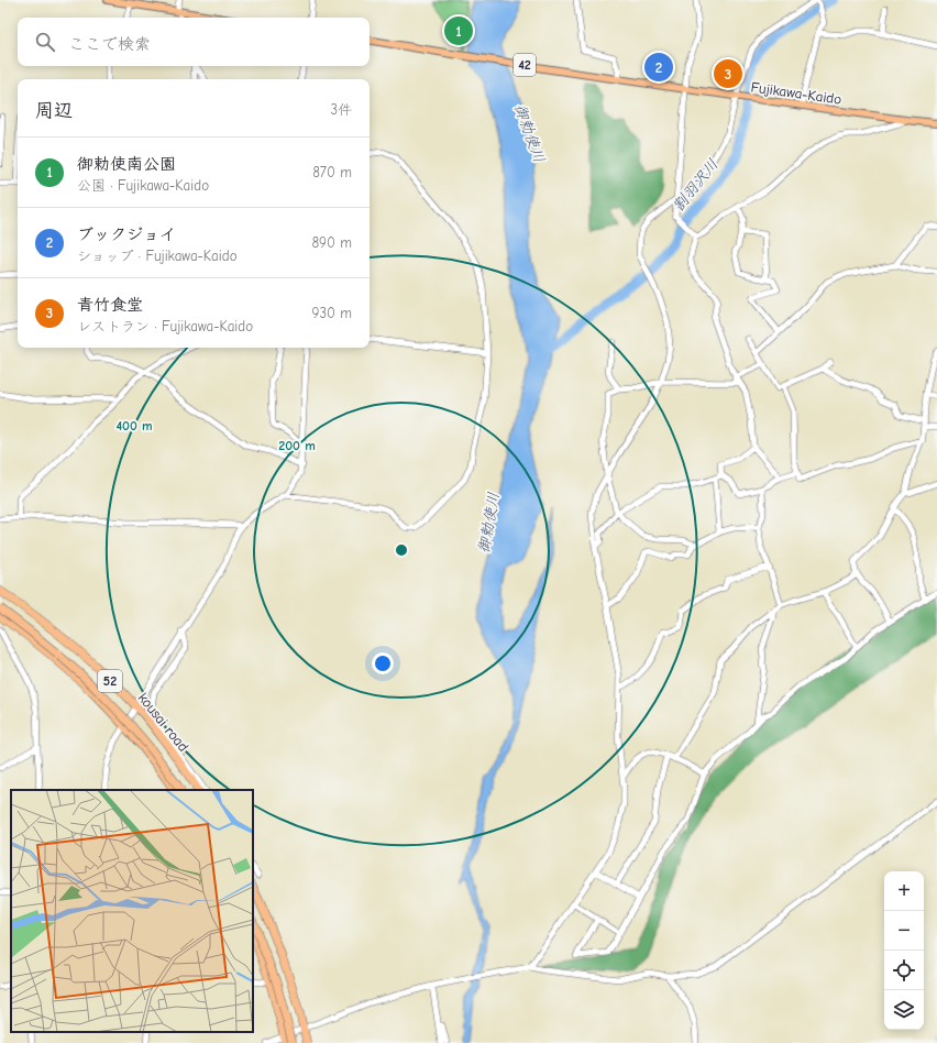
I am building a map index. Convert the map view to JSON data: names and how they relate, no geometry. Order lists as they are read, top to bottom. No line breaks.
{"streets":{"highway":["52","kousai road"],"main road":["42","Fujikawa-Kaido"]},"water":["御勅使川","割羽沢川"],"page":{"pins":["1","2","3"],"search":"ここで検索","heading":["周辺","3件"],"list":[{"mark":"1","name":"御勅使南公園","note":"公園 · Fujikawa-Kaido","value":"870 m"},{"mark":"2","name":"ブックジョイ","note":"ショップ · Fujikawa-Kaido","value":"890 m"},{"mark":"3","name":"青竹食堂","note":"レストラン · Fujikawa-Kaido","value":"930 m"}],"map_buttons":["+","−"]},"rings":["400 m","200 m"]}
